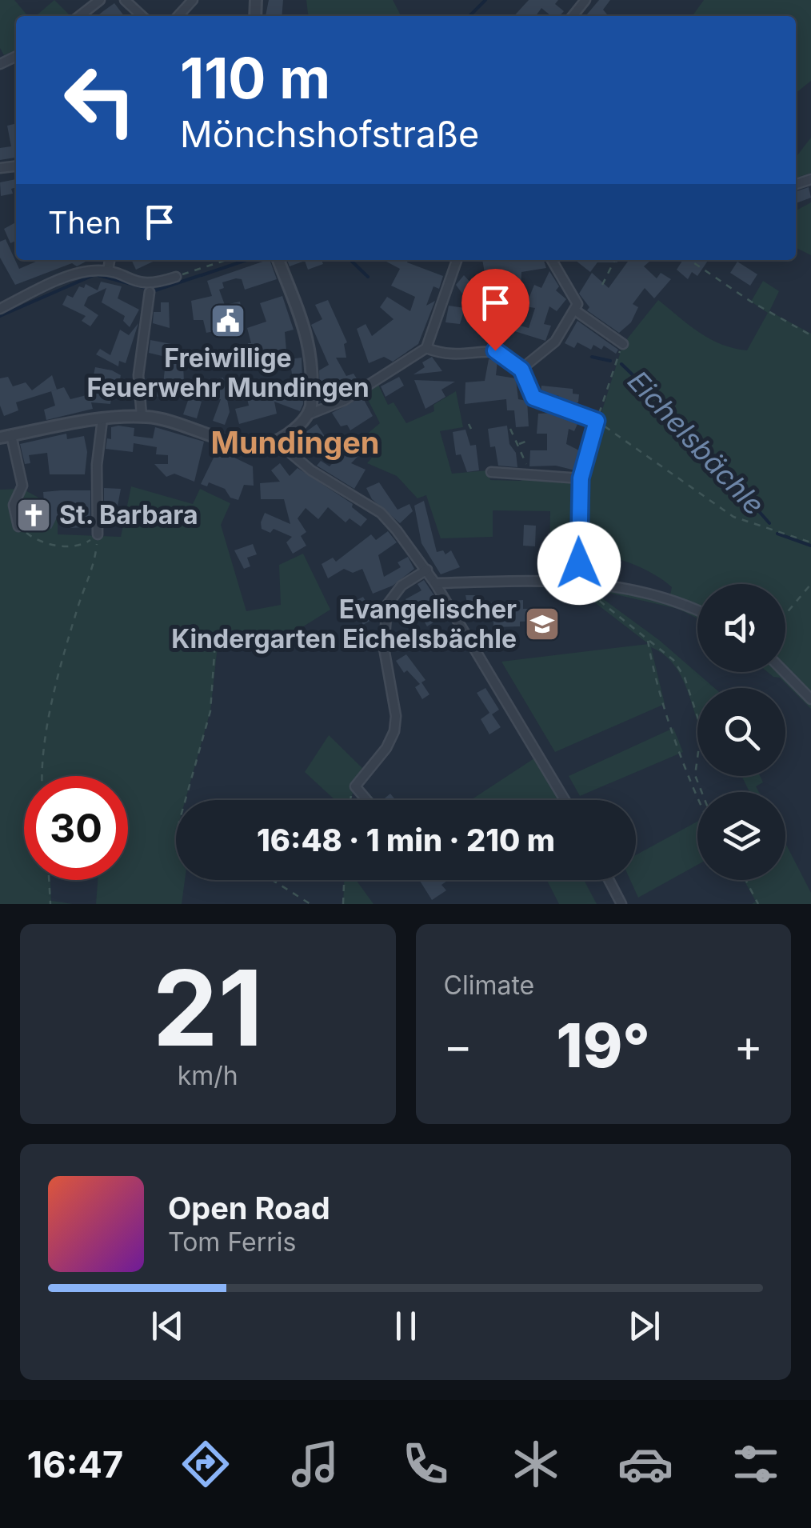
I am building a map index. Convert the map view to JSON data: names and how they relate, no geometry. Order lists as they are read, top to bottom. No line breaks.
{"districts":["Mundingen"],"water":["Eichelsbächle"],"places":{"public building":["Freiwillige Feuerwehr Mundingen"],"church":["St. Barbara"],"school or university":["Evangelischer Kindergarten Eichelsbächle"]},"page":{"turn":["110 m","Mönchshofstraße"],"then":"Then","limit":"30","trip":"16:48 · 1 min · 210 m","tile":[["21","km/h"],"Climate"],"heat":["−","19°","+"],"song":["Open Road","Tom Ferris"],"tabs":"16:47"}}
